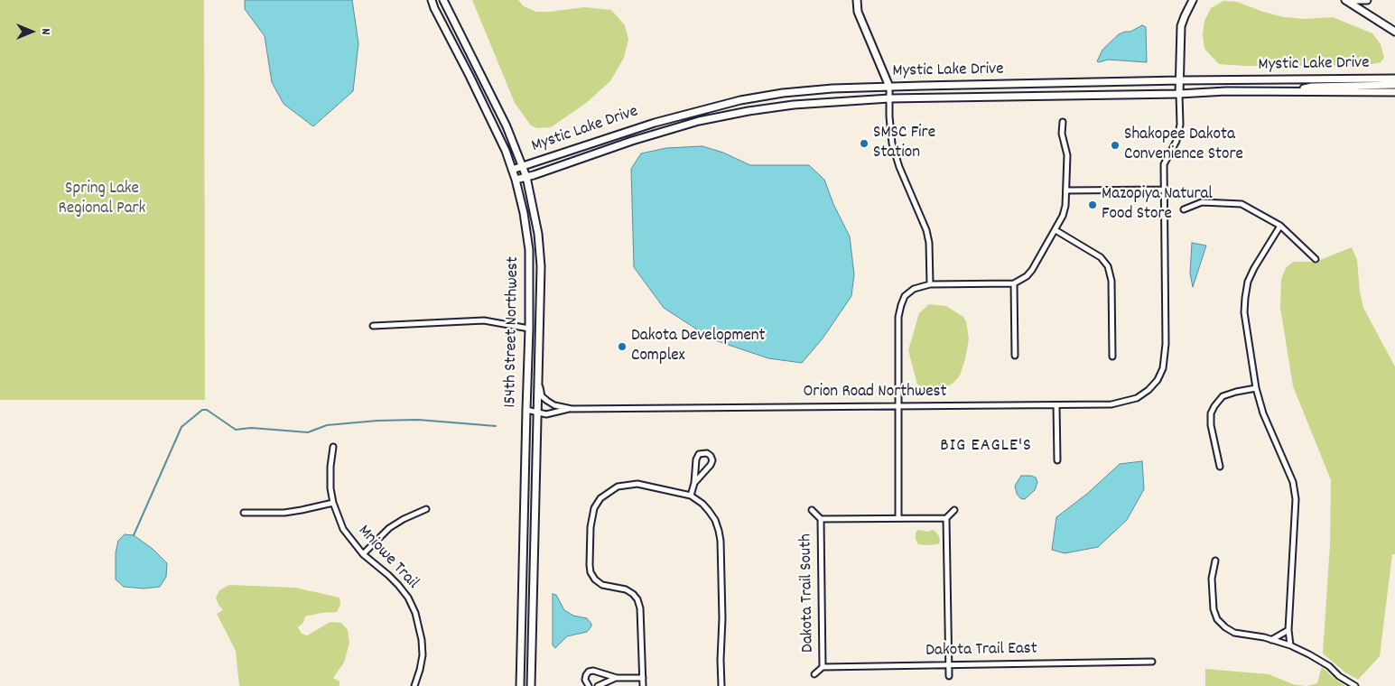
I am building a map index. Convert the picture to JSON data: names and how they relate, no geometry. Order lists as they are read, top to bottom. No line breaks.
{"streets":{"street":["Mystic Lake Drive","154th Street Northwest","Orion Road Northwest","Mniowe Trail","Dakota Trail South","Dakota Trail East"]},"crossings":[["Mystic Lake Drive","154th Street Northwest"],["154th Street Northwest","Orion Road Northwest"],["Dakota Trail South","Dakota Trail East"]],"districts":["BIG EAGLE'S"],"parks":["Spring Lake Regional Park"],"places":["SMSC Fire Station","Shakopee Dakota Convenience Store","Mazopiya Natural Food Store","Dakota Development Complex"],"north":"right"}
